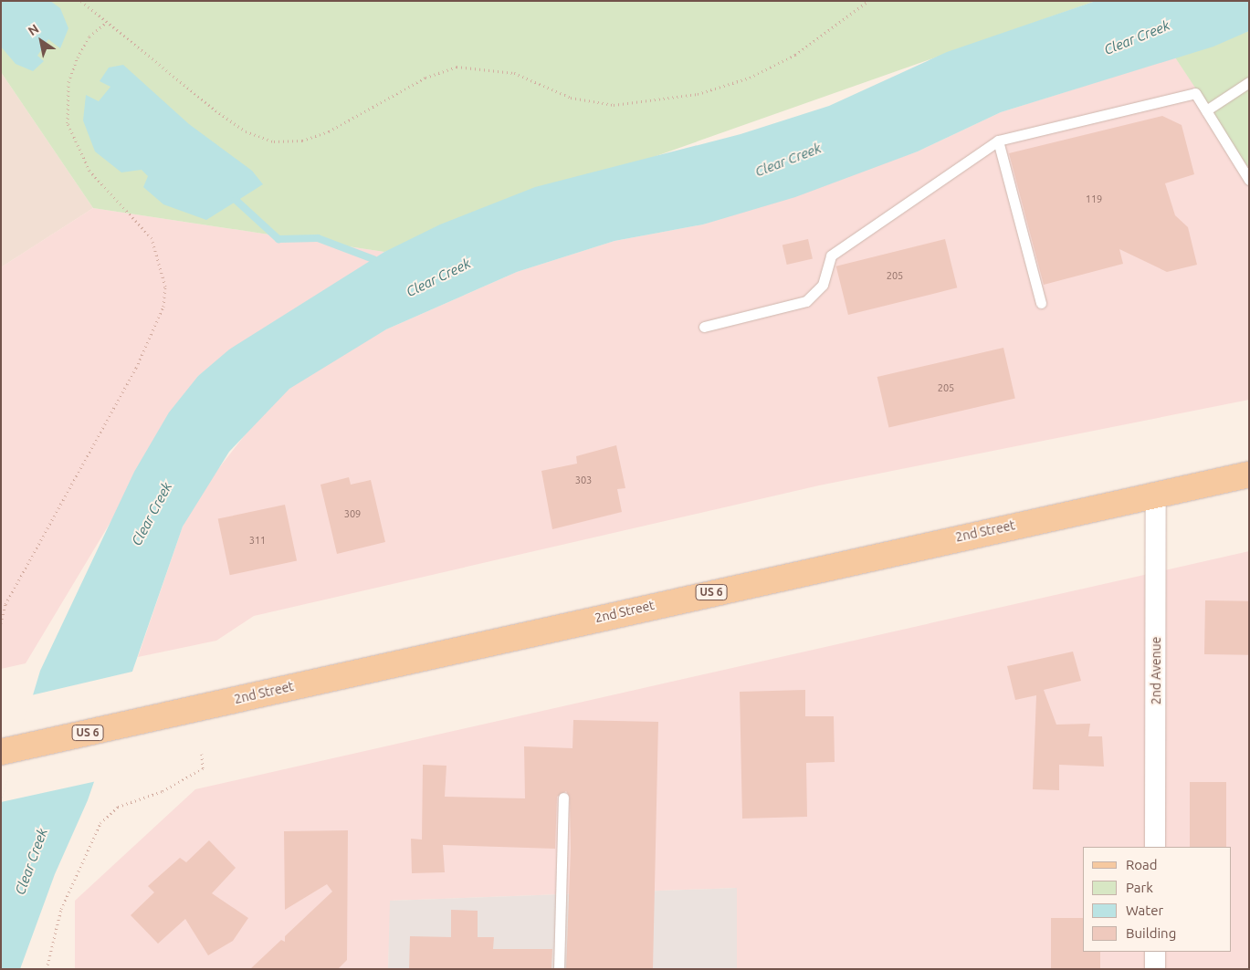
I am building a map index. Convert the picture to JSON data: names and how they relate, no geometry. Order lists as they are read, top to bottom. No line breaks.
{"streets":{"main road":["2nd Street","US 6"],"street":["2nd Avenue"]},"crossings":[["2nd Street","2nd Avenue"]],"water":["Clear Creek"],"house_numbers":["119","205","205","303","309","311"],"legend":["Road","Park","Water","Building"],"north":"top left"}
